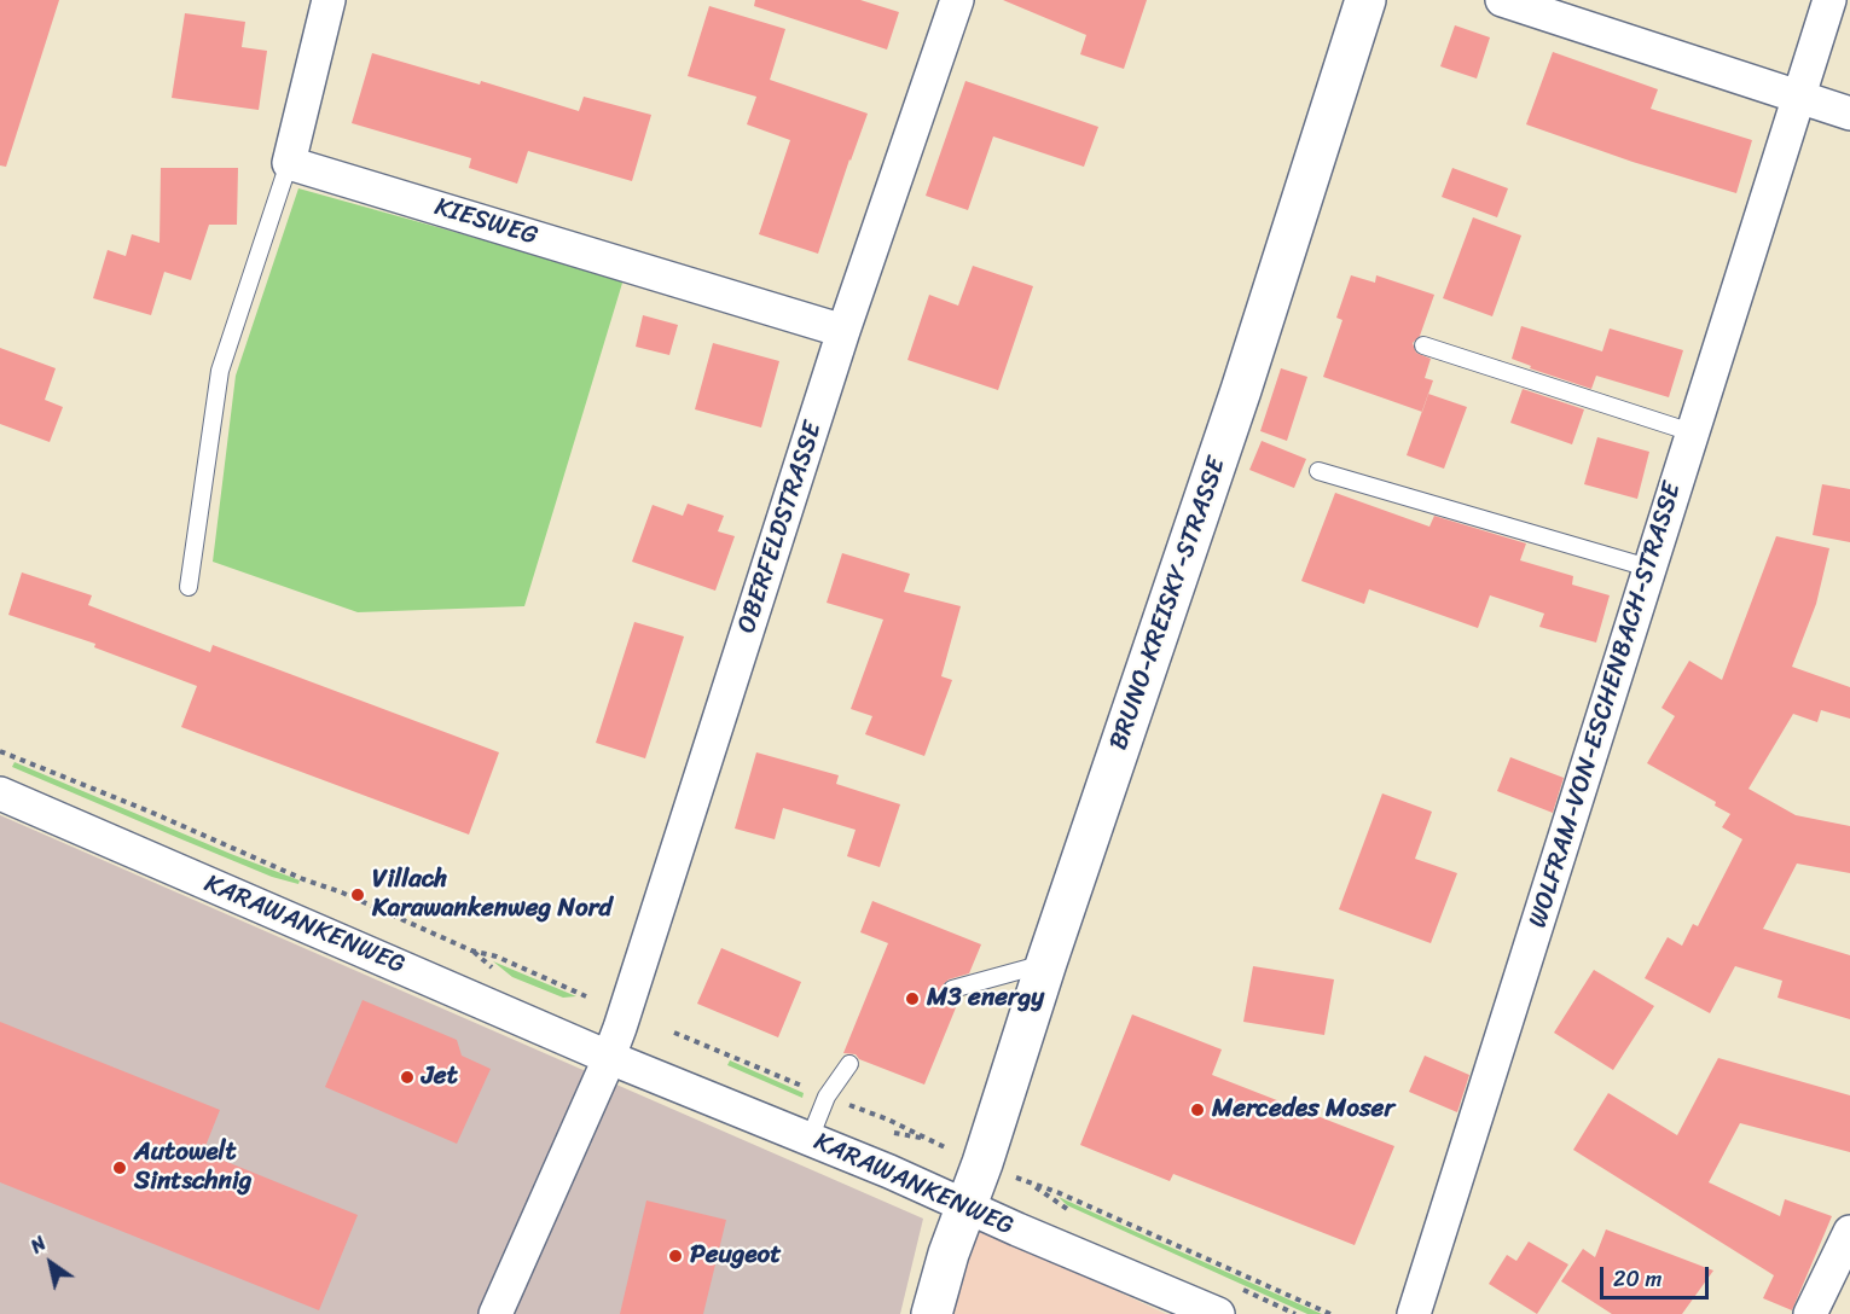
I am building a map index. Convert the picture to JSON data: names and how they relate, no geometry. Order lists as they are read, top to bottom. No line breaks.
{"streets":{"street":["KIESWEG","OBERFELDSTRASSE","BRUNO-KREISKY-STRASSE","WOLFRAM-VON-ESCHENBACH-STRASSE","KARAWANKENWEG"]},"crossings":[["KIESWEG","OBERFELDSTRASSE"],["OBERFELDSTRASSE","KARAWANKENWEG"],["BRUNO-KREISKY-STRASSE","KARAWANKENWEG"]],"places":["Villach Karawankenweg Nord","M3 energy","Jet","Mercedes Moser","Autowelt Sintschnig","Peugeot"],"scale_bar":"20 m","north":"top left"}
